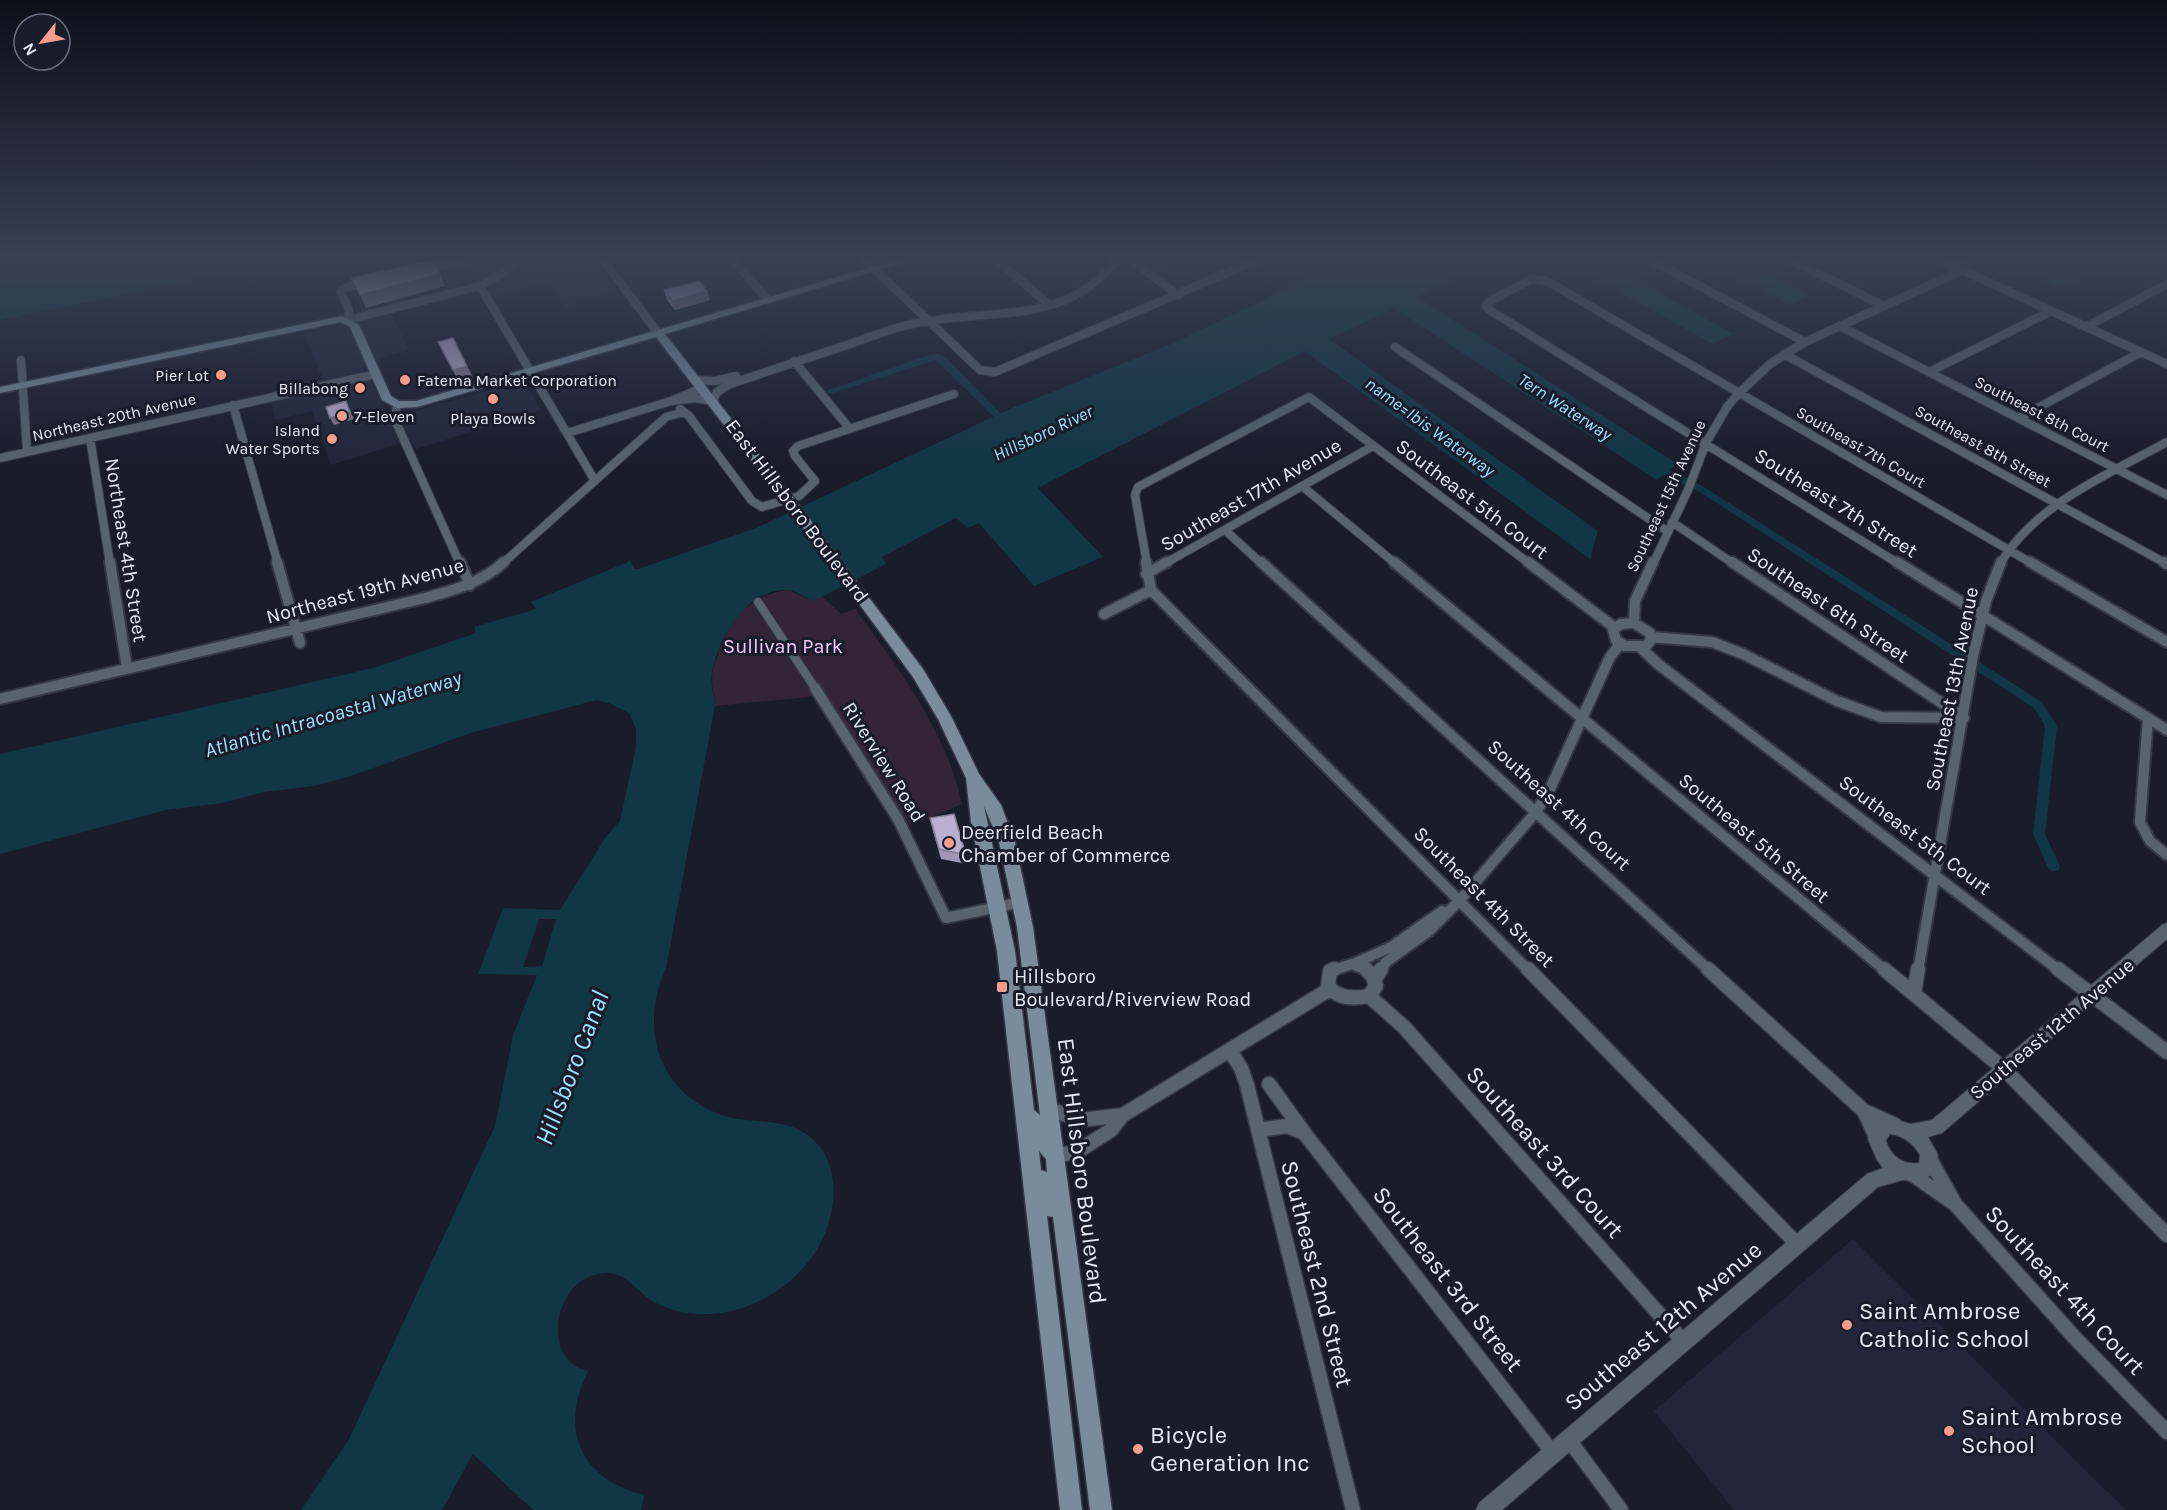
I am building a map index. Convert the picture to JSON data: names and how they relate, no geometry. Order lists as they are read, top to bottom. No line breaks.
{"streets":{"main road":["East Hillsboro Boulevard"],"street":["Southeast 8th Court","Northeast 20th Avenue","Southeast 8th Street","Southeast 7th Court","Southeast 17th Avenue","Southeast 15th Avenue","Southeast 5th Court","Southeast 7th Street","Northeast 4th Street","Northeast 19th Avenue","Southeast 6th Street","Southeast 13th Avenue","Riverview Road","Southeast 4th Court","Southeast 5th Street","Southeast 4th Street","Southeast 12th Avenue","Southeast 3rd Court","Southeast 2nd Street","Southeast 3rd Street"]},"crossings":[["Southeast 8th Court","Southeast 13th Avenue"],["Northeast 20th Avenue","Northeast 4th Street"],["Southeast 8th Street","Southeast 15th Avenue"],["Southeast 8th Street","Southeast 13th Avenue"],["Southeast 7th Court","Southeast 15th Avenue"],["Southeast 7th Court","Southeast 13th Avenue"],["Southeast 17th Avenue","Southeast 5th Court"],["Southeast 17th Avenue","Southeast 4th Court"],["Southeast 17th Avenue","Southeast 5th Street"],["Southeast 17th Avenue","Southeast 4th Street"],["Southeast 15th Avenue","Southeast 5th Court"],["Southeast 15th Avenue","Southeast 7th Street"],["Southeast 15th Avenue","Southeast 6th Street"],["Southeast 5th Court","Southeast 13th Avenue"],["Southeast 5th Court","Southeast 4th Street"],["Southeast 5th Court","Southeast 12th Avenue"],["Southeast 7th Street","Southeast 13th Avenue"],["East Hillsboro Boulevard","Riverview Road"],["Northeast 4th Street","Northeast 19th Avenue"],["Southeast 6th Street","Southeast 13th Avenue"],["Southeast 13th Avenue","Southeast 5th Street"],["Southeast 4th Court","Southeast 12th Avenue"],["Southeast 5th Street","Southeast 12th Avenue"],["Southeast 4th Street","Southeast 12th Avenue"],["Southeast 12th Avenue","Southeast 3rd Court"],["Southeast 12th Avenue","Southeast 3rd Street"]],"water":["Tern Waterway","name=Ibis Waterway","Hillsboro River","Atlantic Intracoastal Waterway","Hillsboro Canal"],"parks":["Sullivan Park"],"places":{"other":["Pier Lot","Fatema Market Corporation","Billabong","Playa Bowls","7-Eleven","Island Water Sports","Deerfield Beach Chamber of Commerce","Saint Ambrose Catholic School","Saint Ambrose School","Bicycle Generation Inc"],"transit":["Hillsboro Boulevard/Riverview Road"]},"north":"bottom left"}
